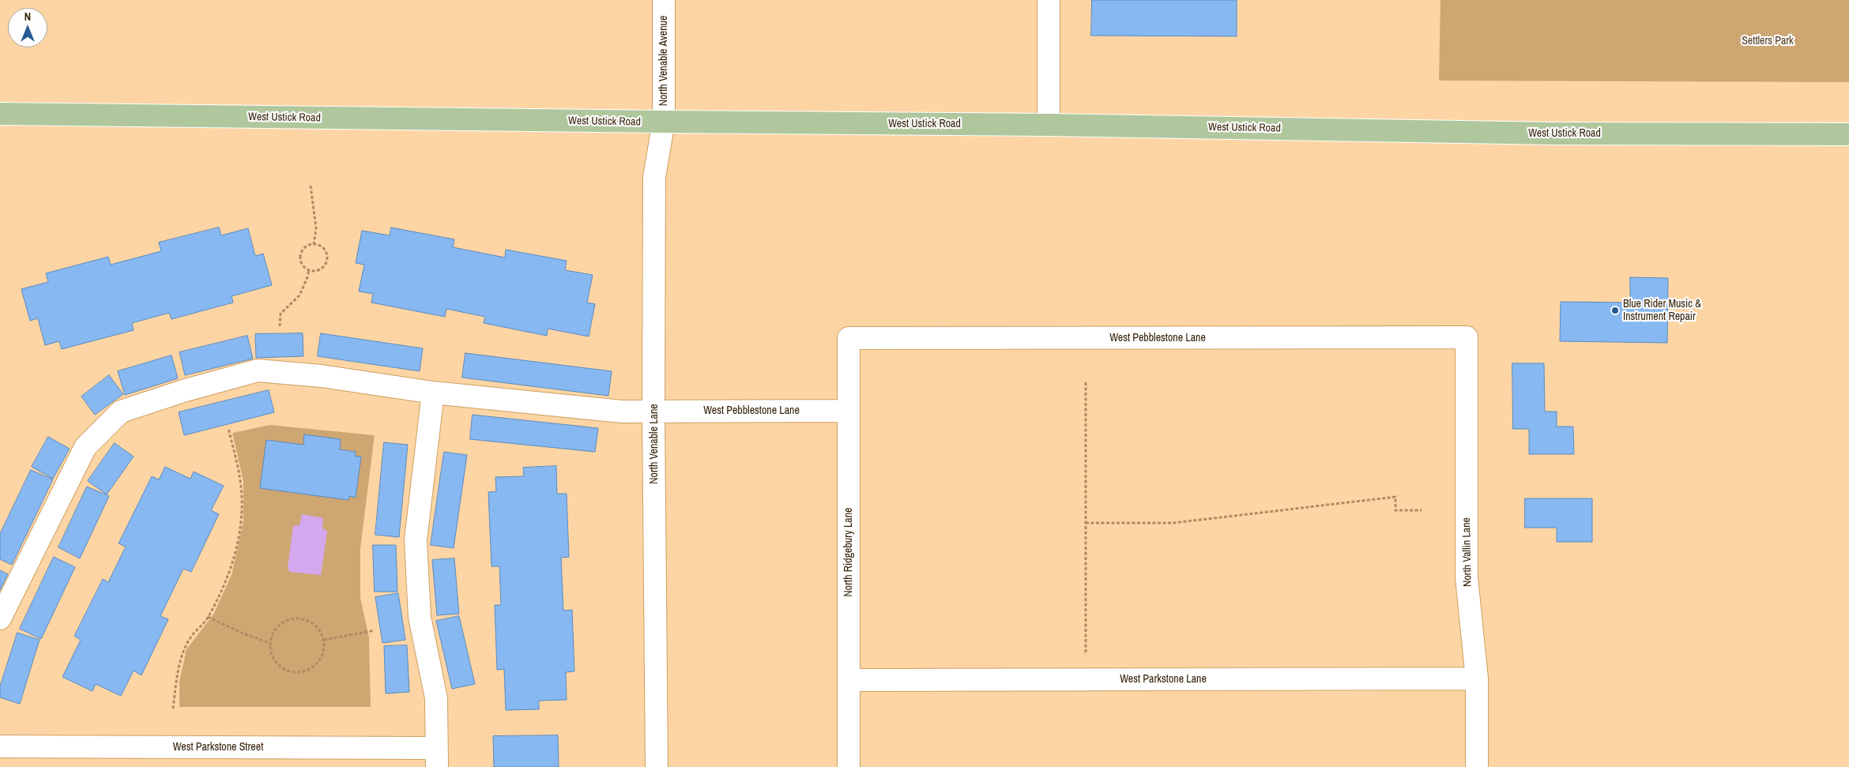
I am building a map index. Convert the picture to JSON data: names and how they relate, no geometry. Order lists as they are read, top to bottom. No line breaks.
{"streets":{"main road":["West Ustick Road"],"street":["North Venable Avenue","West Pebblestone Lane","North Venable Lane","North Ridgebury Lane","North Vallin Lane","West Parkstone Lane","West Parkstone Street"]},"crossings":[["North Venable Avenue","West Ustick Road"],["North Venable Avenue","North Venable Lane"],["West Ustick Road","North Venable Lane"],["West Pebblestone Lane","North Venable Lane"],["West Pebblestone Lane","North Ridgebury Lane"],["West Pebblestone Lane","North Vallin Lane"],["North Ridgebury Lane","West Parkstone Lane"],["North Vallin Lane","West Parkstone Lane"]],"parks":["Settlers Park"],"places":["Blue Rider Music & Instrument Repair"],"north":"top"}
